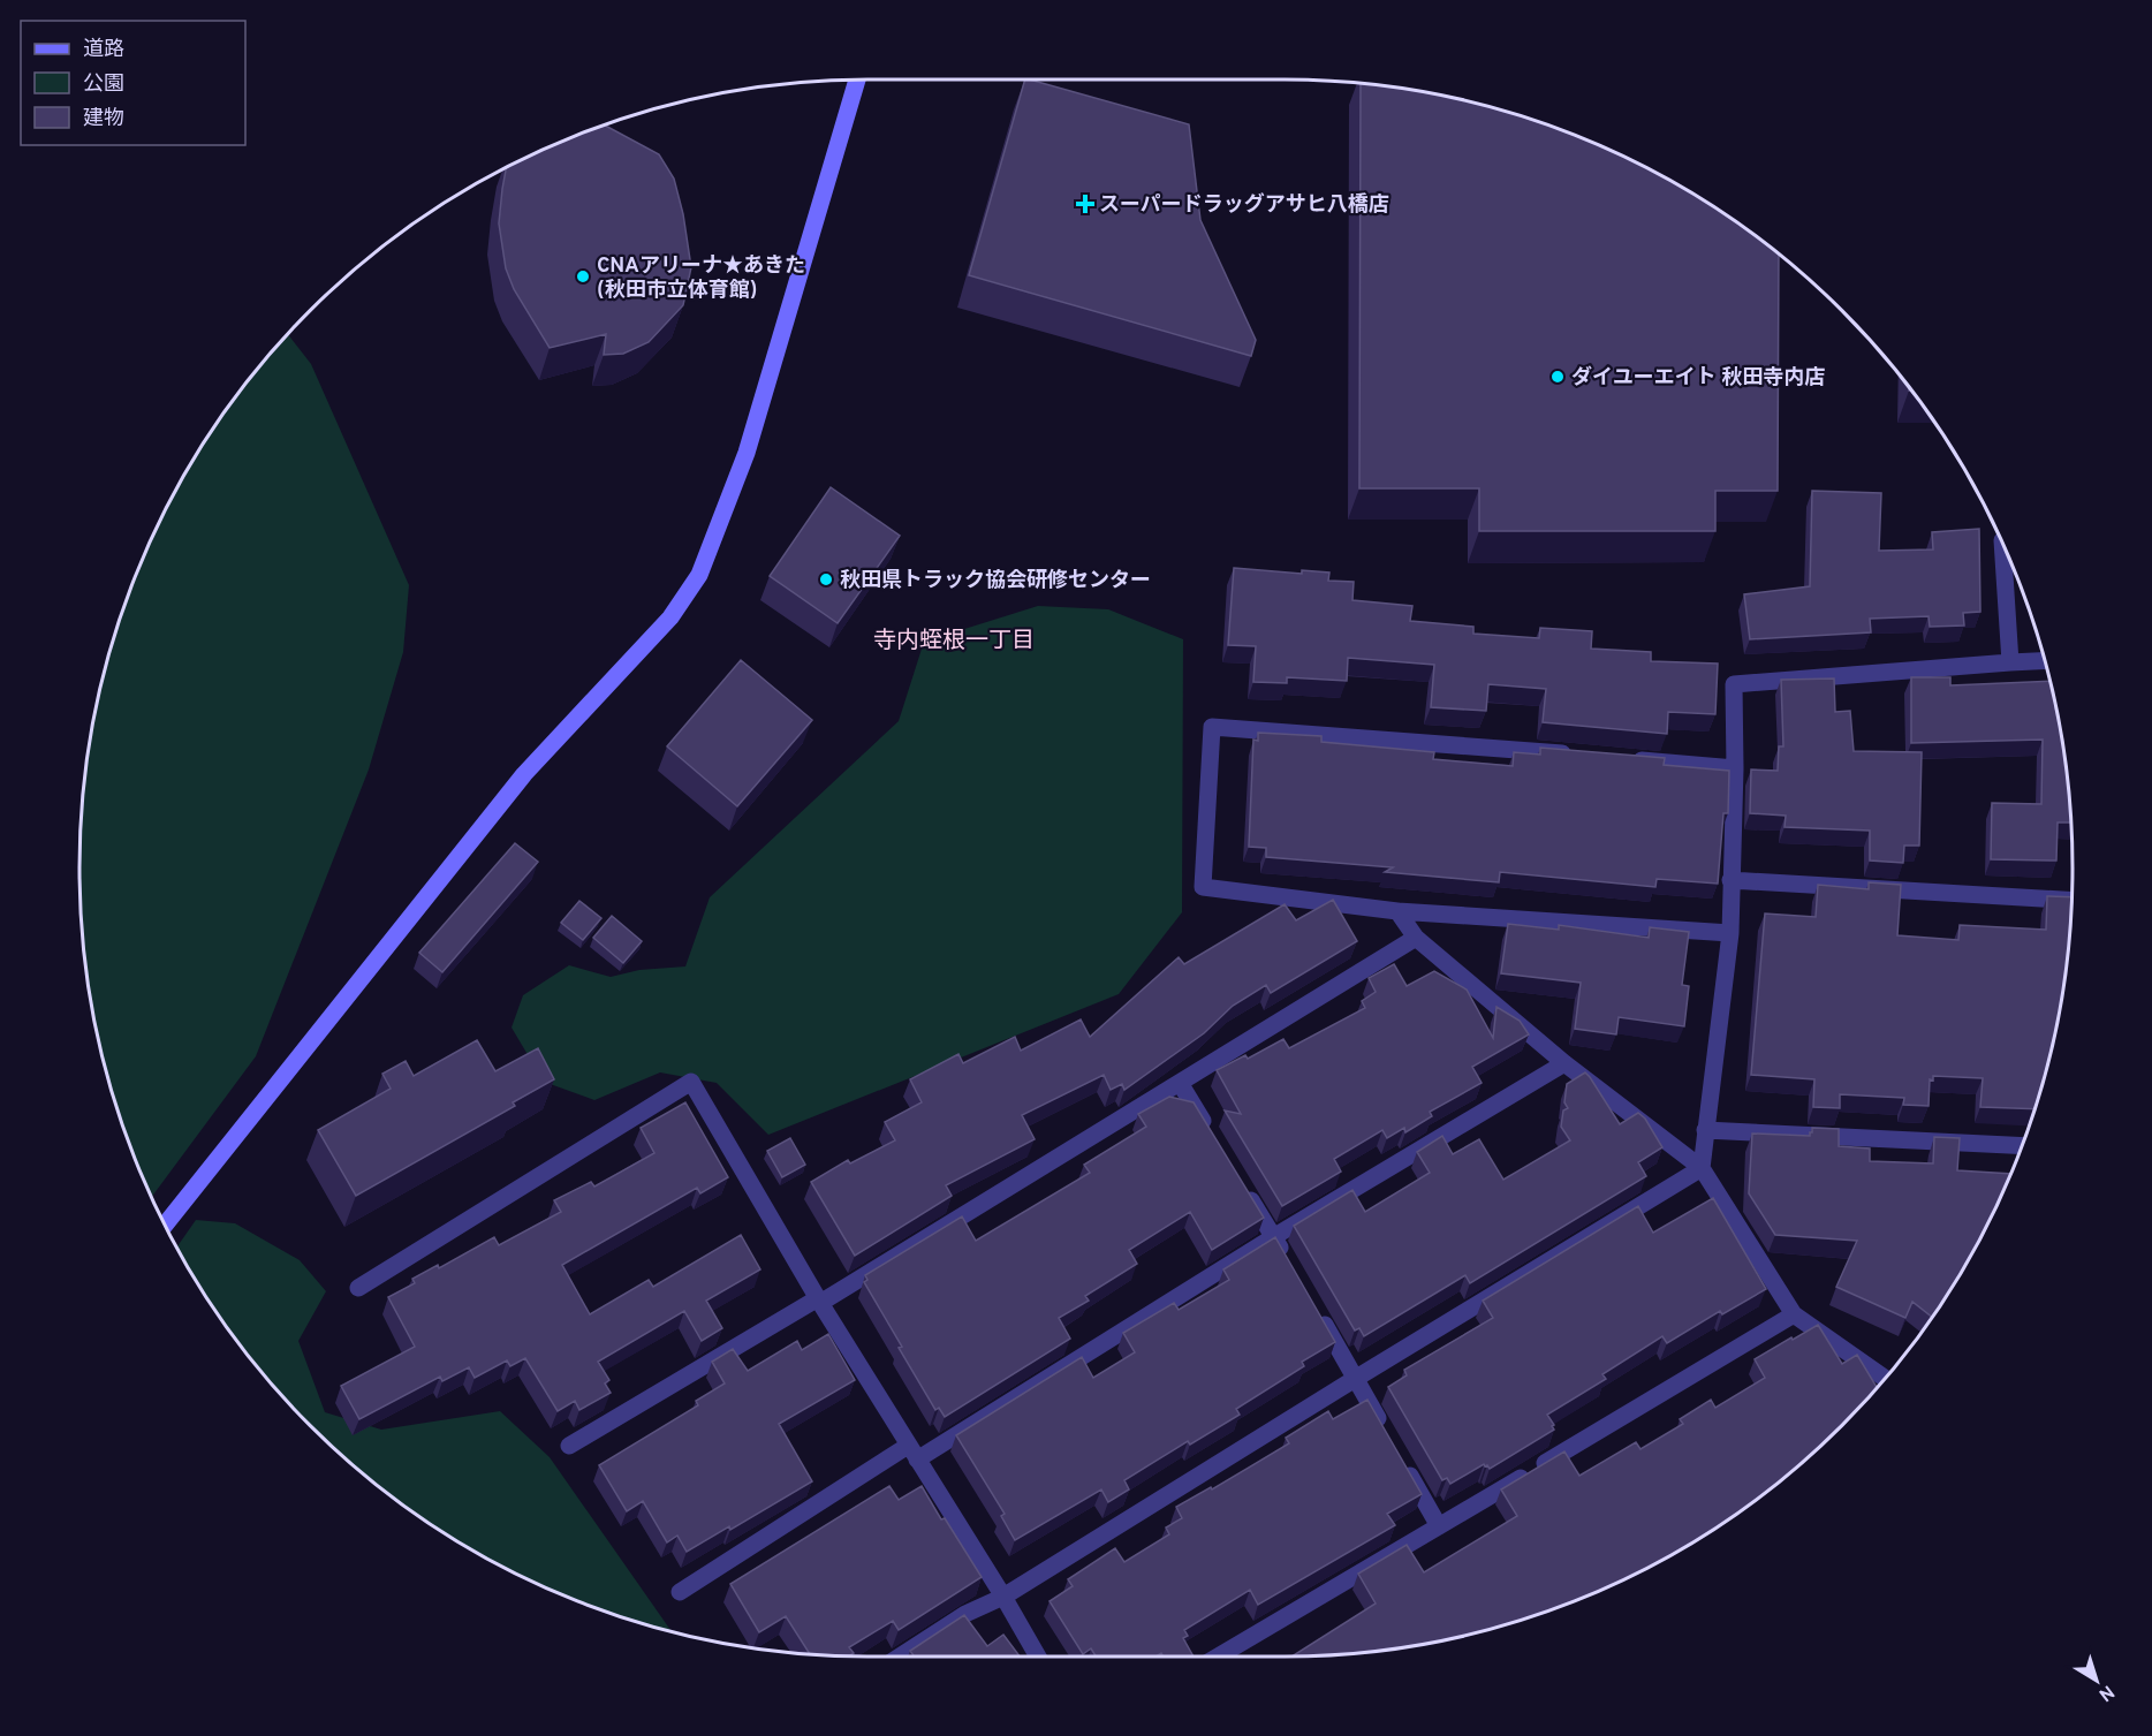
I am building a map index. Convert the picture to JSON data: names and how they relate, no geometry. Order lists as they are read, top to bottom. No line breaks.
{"districts":["寺内蛭根一丁目"],"places":{"health":["スーパードラッグアサヒ八橋店"],"other":["CNAアリーナ★あきた (秋田市立体育館)","ダイユーエイト 秋田寺内店","秋田県トラック協会研修センター"]},"legend":["道路","公園","建物"],"north":"bottom right"}
